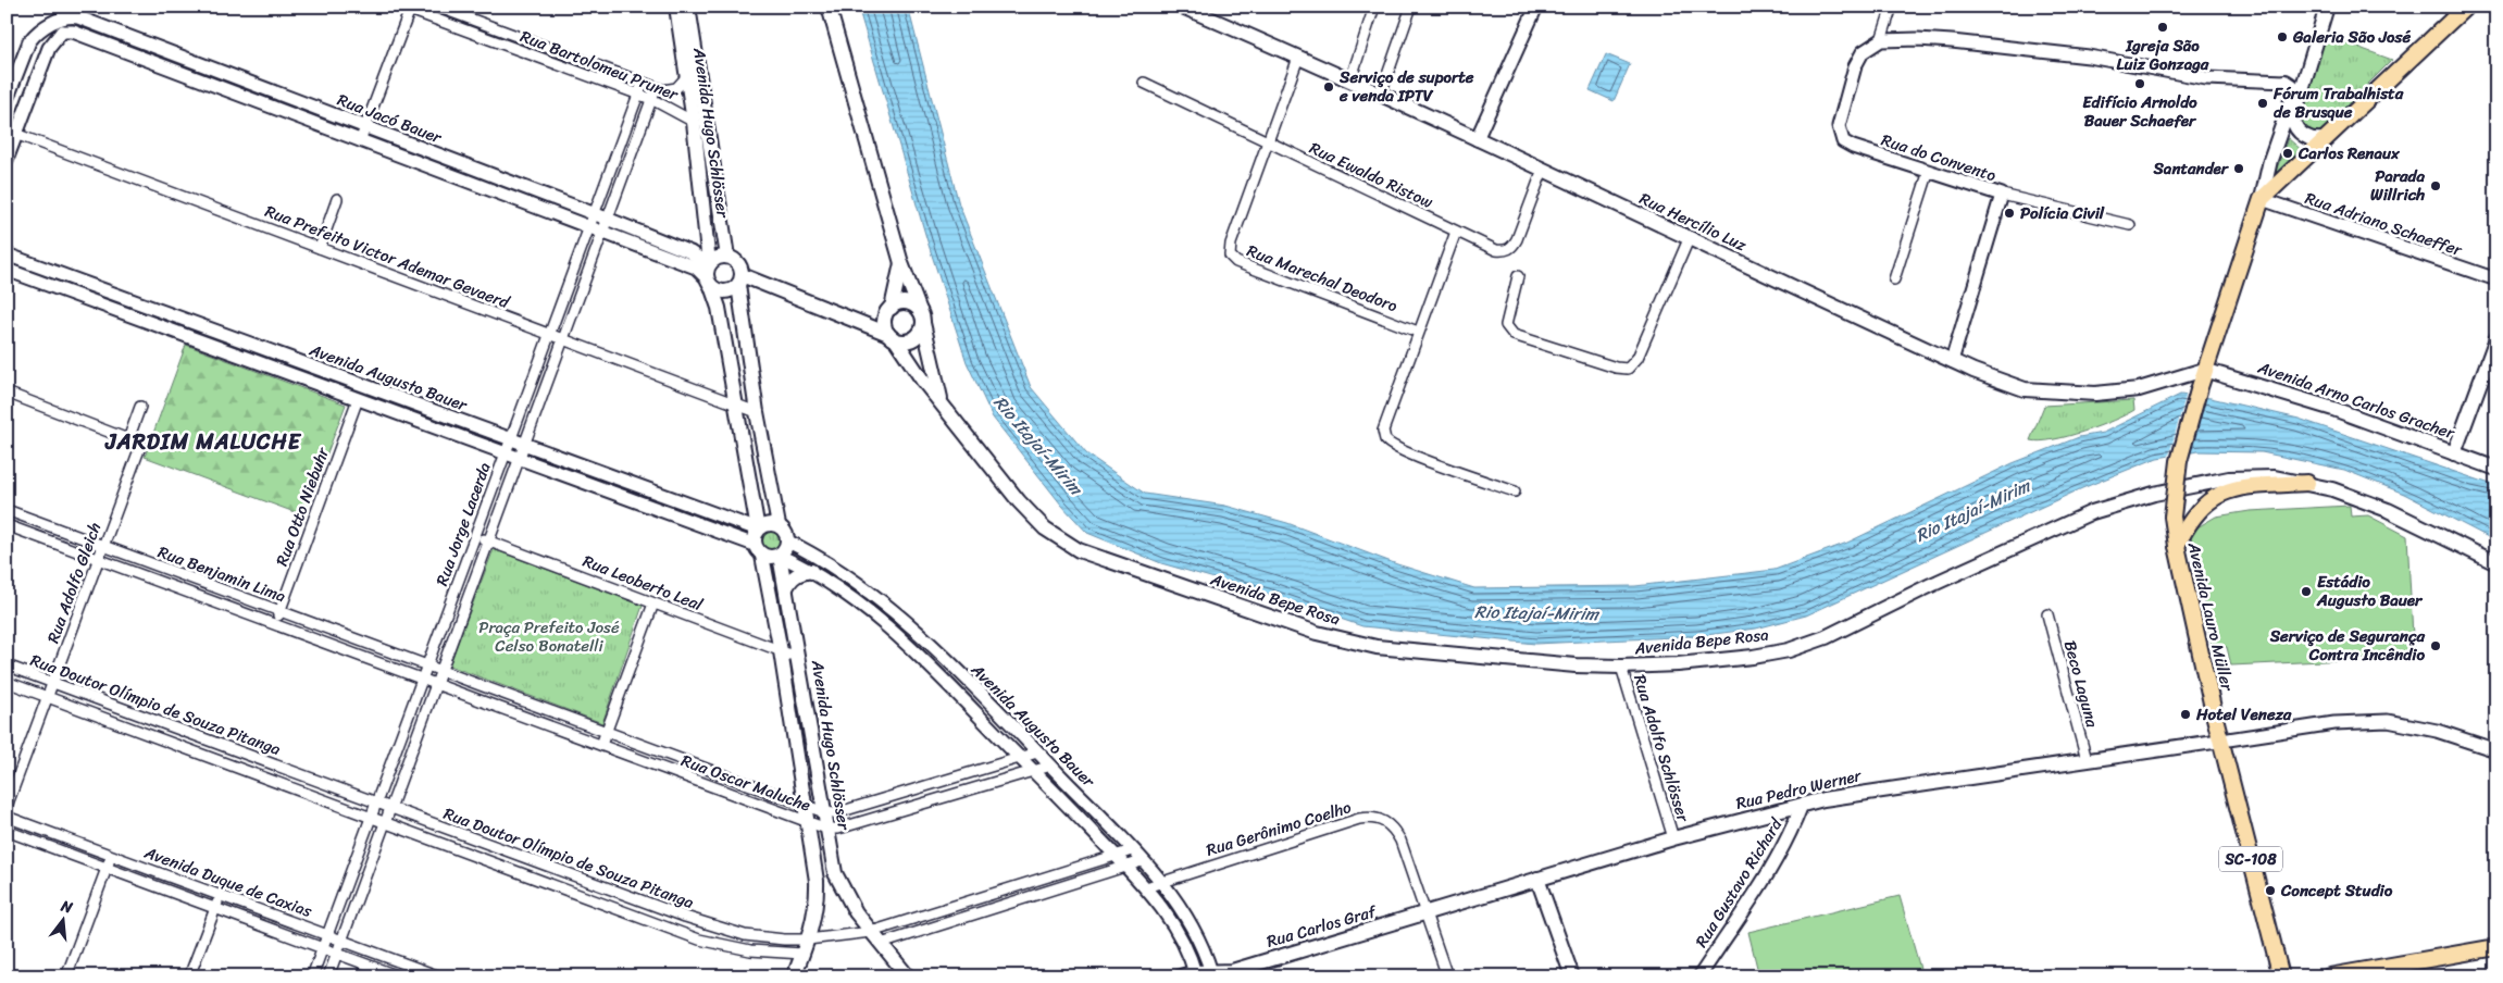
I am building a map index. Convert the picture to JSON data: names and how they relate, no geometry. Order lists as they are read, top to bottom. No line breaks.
{"streets":{"main road":["Avenida Hugo Schlösser","Rua Hercílio Luz","Avenida Arno Carlos Gracher","Avenida Bepe Rosa","Avenida Lauro Müller","Rua Pedro Werner","SC-108","Rua Carlos Graf"],"street":["Rua Bartolomeu Pruner","Rua Jacó Bauer","Rua do Convento","Rua Ewaldo Ristow","Rua Adriano Schaeffer","Rua Prefeito Victor Ademar Gevaerd","Rua Marechal Deodoro","Avenida Augusto Bauer","Rua Otto Niebuhr","Rua Jorge Lacerda","Rua Benjamin Lima","Rua Adolfo Gleich","Rua Leoberto Leal","Beco Laguna","Rua Doutor Olímpio de Souza Pitanga","Rua Adolfo Schlösser","Rua Oscar Maluche","Rua Gerônimo Coelho","Avenida Duque de Caxias","Rua Gustavo Richard"]},"crossings":[["Rua Bartolomeu Pruner","Avenida Hugo Schlösser"],["Rua Bartolomeu Pruner","Rua Jorge Lacerda"],["Rua Jacó Bauer","Avenida Hugo Schlösser"],["Rua Jacó Bauer","Rua Jorge Lacerda"],["Avenida Hugo Schlösser","Rua Prefeito Victor Ademar Gevaerd"],["Avenida Hugo Schlösser","Avenida Augusto Bauer"],["Avenida Hugo Schlösser","Rua Leoberto Leal"],["Avenida Hugo Schlösser","Rua Doutor Olímpio de Souza Pitanga"],["Avenida Hugo Schlösser","Rua Oscar Maluche"],["Rua do Convento","Rua Hercílio Luz"],["Rua Ewaldo Ristow","Rua Hercílio Luz"],["Rua Ewaldo Ristow","Rua Marechal Deodoro"],["Rua Hercílio Luz","Rua Marechal Deodoro"],["Rua Hercílio Luz","Avenida Arno Carlos Gracher"],["Rua Hercílio Luz","Avenida Lauro Müller"],["Rua Prefeito Victor Ademar Gevaerd","Rua Jorge Lacerda"],["Avenida Augusto Bauer","Rua Otto Niebuhr"],["Avenida Augusto Bauer","Rua Jorge Lacerda"],["Avenida Augusto Bauer","Rua Doutor Olímpio de Souza Pitanga"],["Avenida Augusto Bauer","Rua Oscar Maluche"],["Avenida Augusto Bauer","Rua Gerônimo Coelho"],["Avenida Augusto Bauer","Rua Carlos Graf"],["Avenida Arno Carlos Gracher","Avenida Lauro Müller"],["Rua Otto Niebuhr","Rua Benjamin Lima"],["Rua Jorge Lacerda","Rua Benjamin Lima"],["Rua Jorge Lacerda","Rua Leoberto Leal"],["Rua Jorge Lacerda","Rua Doutor Olímpio de Souza Pitanga"],["Rua Jorge Lacerda","Rua Oscar Maluche"],["Rua Jorge Lacerda","Avenida Duque de Caxias"],["Rua Benjamin Lima","Rua Adolfo Gleich"],["Rua Benjamin Lima","Rua Oscar Maluche"],["Rua Adolfo Gleich","Rua Doutor Olímpio de Souza Pitanga"],["Avenida Bepe Rosa","Rua Adolfo Schlösser"],["Avenida Lauro Müller","Rua Pedro Werner"],["Beco Laguna","Rua Pedro Werner"],["Rua Adolfo Schlösser","Rua Pedro Werner"],["Rua Pedro Werner","Rua Gerônimo Coelho"],["Rua Pedro Werner","Rua Gustavo Richard"],["Rua Pedro Werner","Rua Carlos Graf"],["Rua Gerônimo Coelho","Rua Carlos Graf"]],"districts":["JARDIM MALUCHE"],"water":["Rio Itajaí-Mirim"],"parks":["Praça Prefeito José Celso Bonatelli"],"places":["Igreja São Luiz Gonzaga","Galeria São José","Edifício Arnoldo Bauer Schaefer","Serviço de suporte e venda IPTV","Fórum Trabalhista de Brusque","Carlos Renaux","Santander","Parada Willrich","Polícia Civil","Estádio Augusto Bauer","Serviço de Segurança Contra Incêndio","Hotel Veneza","Concept Studio"],"north":"top"}
